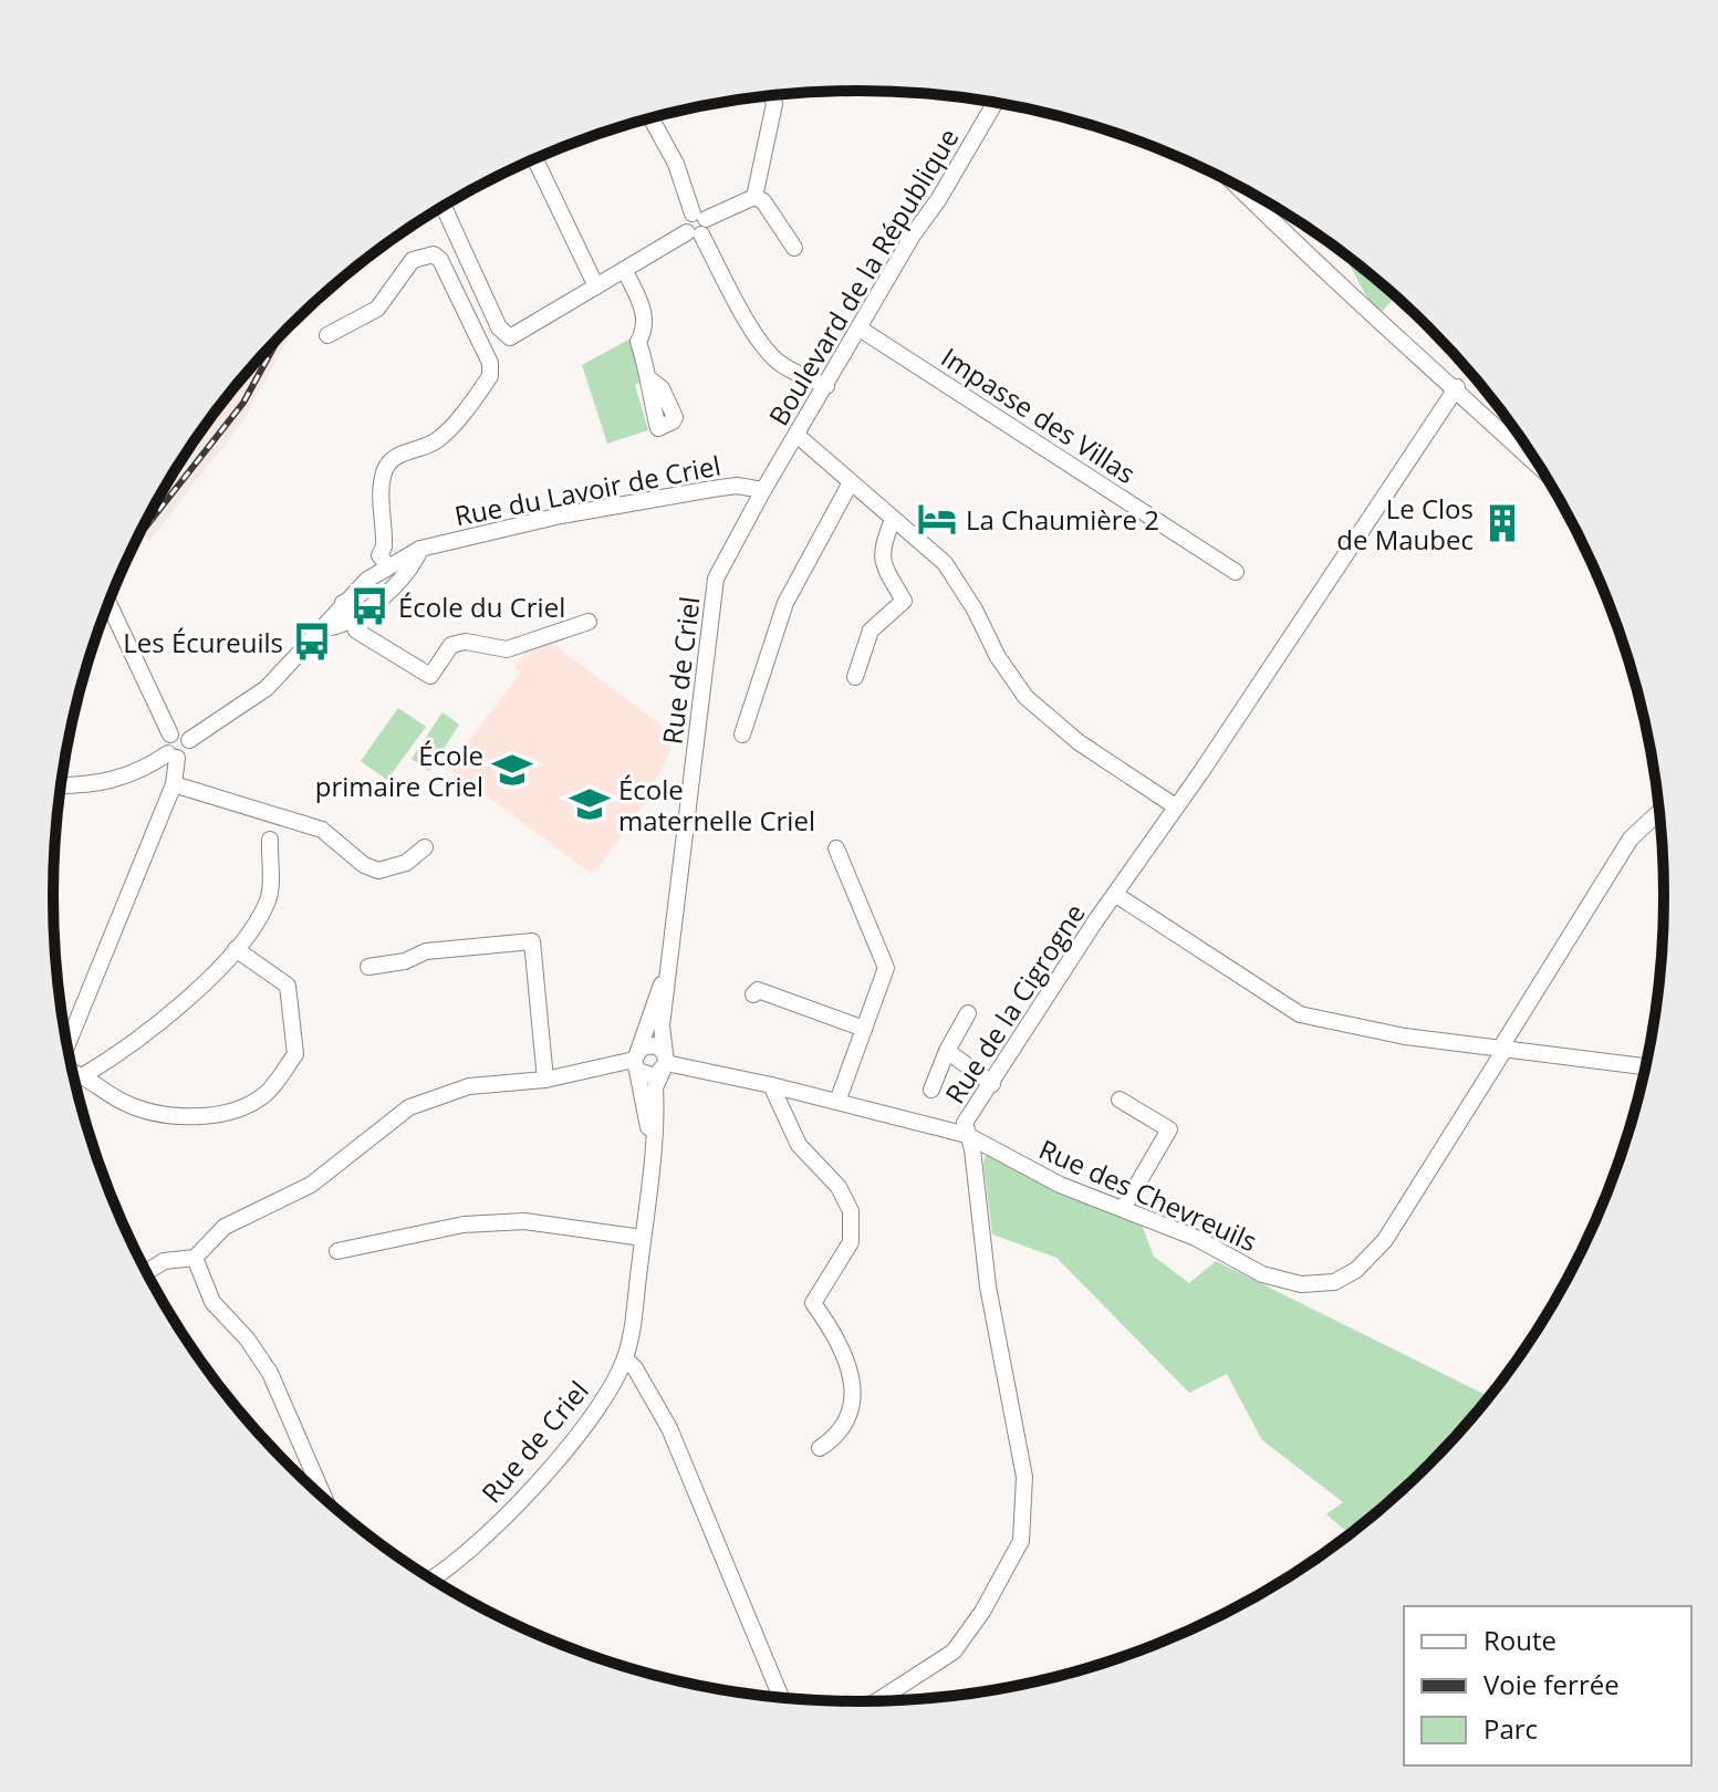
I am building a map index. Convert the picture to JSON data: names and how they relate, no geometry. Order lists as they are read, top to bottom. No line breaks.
{"streets":{"street":["Boulevard de la République","Impasse des Villas","Rue du Lavoir de Criel","Rue de Criel","Rue de la Cigrogne","Rue des Chevreuils"]},"crossings":[["Boulevard de la République","Impasse des Villas"],["Boulevard de la République","Rue du Lavoir de Criel"],["Boulevard de la République","Rue de Criel"],["Rue du Lavoir de Criel","Rue de Criel"],["Rue de Criel","Rue des Chevreuils"],["Rue de la Cigrogne","Rue des Chevreuils"]],"places":{"hotel":["La Chaumière 2"],"building":["Le Clos de Maubec"],"bus stop":["École du Criel","Les Écureuils"],"school or university":["École primaire Criel","École maternelle Criel"]},"legend":["Route","Voie ferrée","Parc"]}
